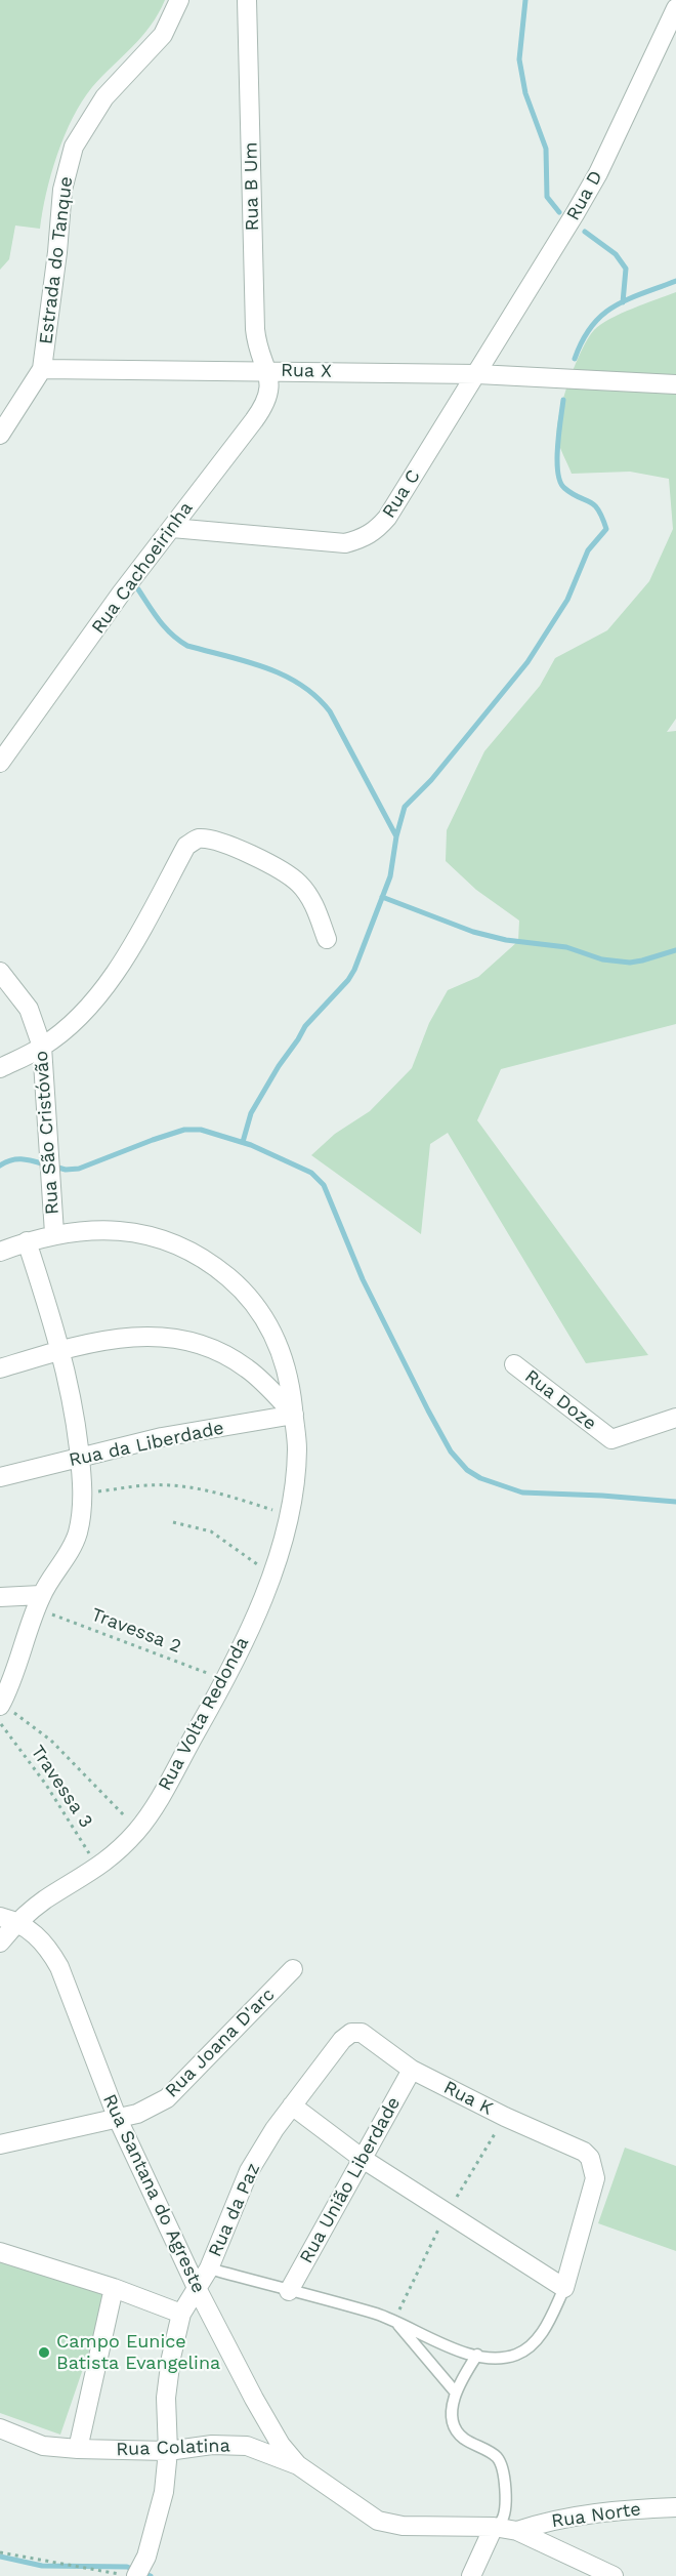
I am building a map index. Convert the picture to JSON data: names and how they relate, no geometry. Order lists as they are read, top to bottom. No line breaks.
{"streets":{"street":["Rua B Um","Rua D","Estrada do Tanque","Rua X","Rua C","Rua Cachoeirinha","Rua São Cristóvão","Rua Doze","Rua da Liberdade","Rua Volta Redonda","Rua Joana D'arc","Rua K","Rua União Liberdade","Rua Santana do Agreste","Rua da Paz","Rua Colatina","Rua Norte"],"path":["Travessa 2","Travessa 3"]},"crossings":[["Rua B Um","Rua X"],["Rua B Um","Rua Cachoeirinha"],["Rua D","Rua X"],["Rua D","Rua C"],["Estrada do Tanque","Rua X"],["Rua X","Rua C"],["Rua X","Rua Cachoeirinha"],["Rua C","Rua Cachoeirinha"],["Rua São Cristóvão","Rua Volta Redonda"],["Rua da Liberdade","Rua Volta Redonda"],["Travessa 2","Rua Volta Redonda"],["Rua Volta Redonda","Travessa 3"],["Rua Volta Redonda","Rua Santana do Agreste"],["Rua Joana D'arc","Rua Santana do Agreste"],["Rua K","Rua União Liberdade"],["Rua K","Rua da Paz"],["Rua Santana do Agreste","Rua da Paz"],["Rua Santana do Agreste","Rua Colatina"],["Rua da Paz","Rua Colatina"],["Rua Colatina","Rua Norte"]],"places":["Campo Eunice Batista Evangelina"]}
